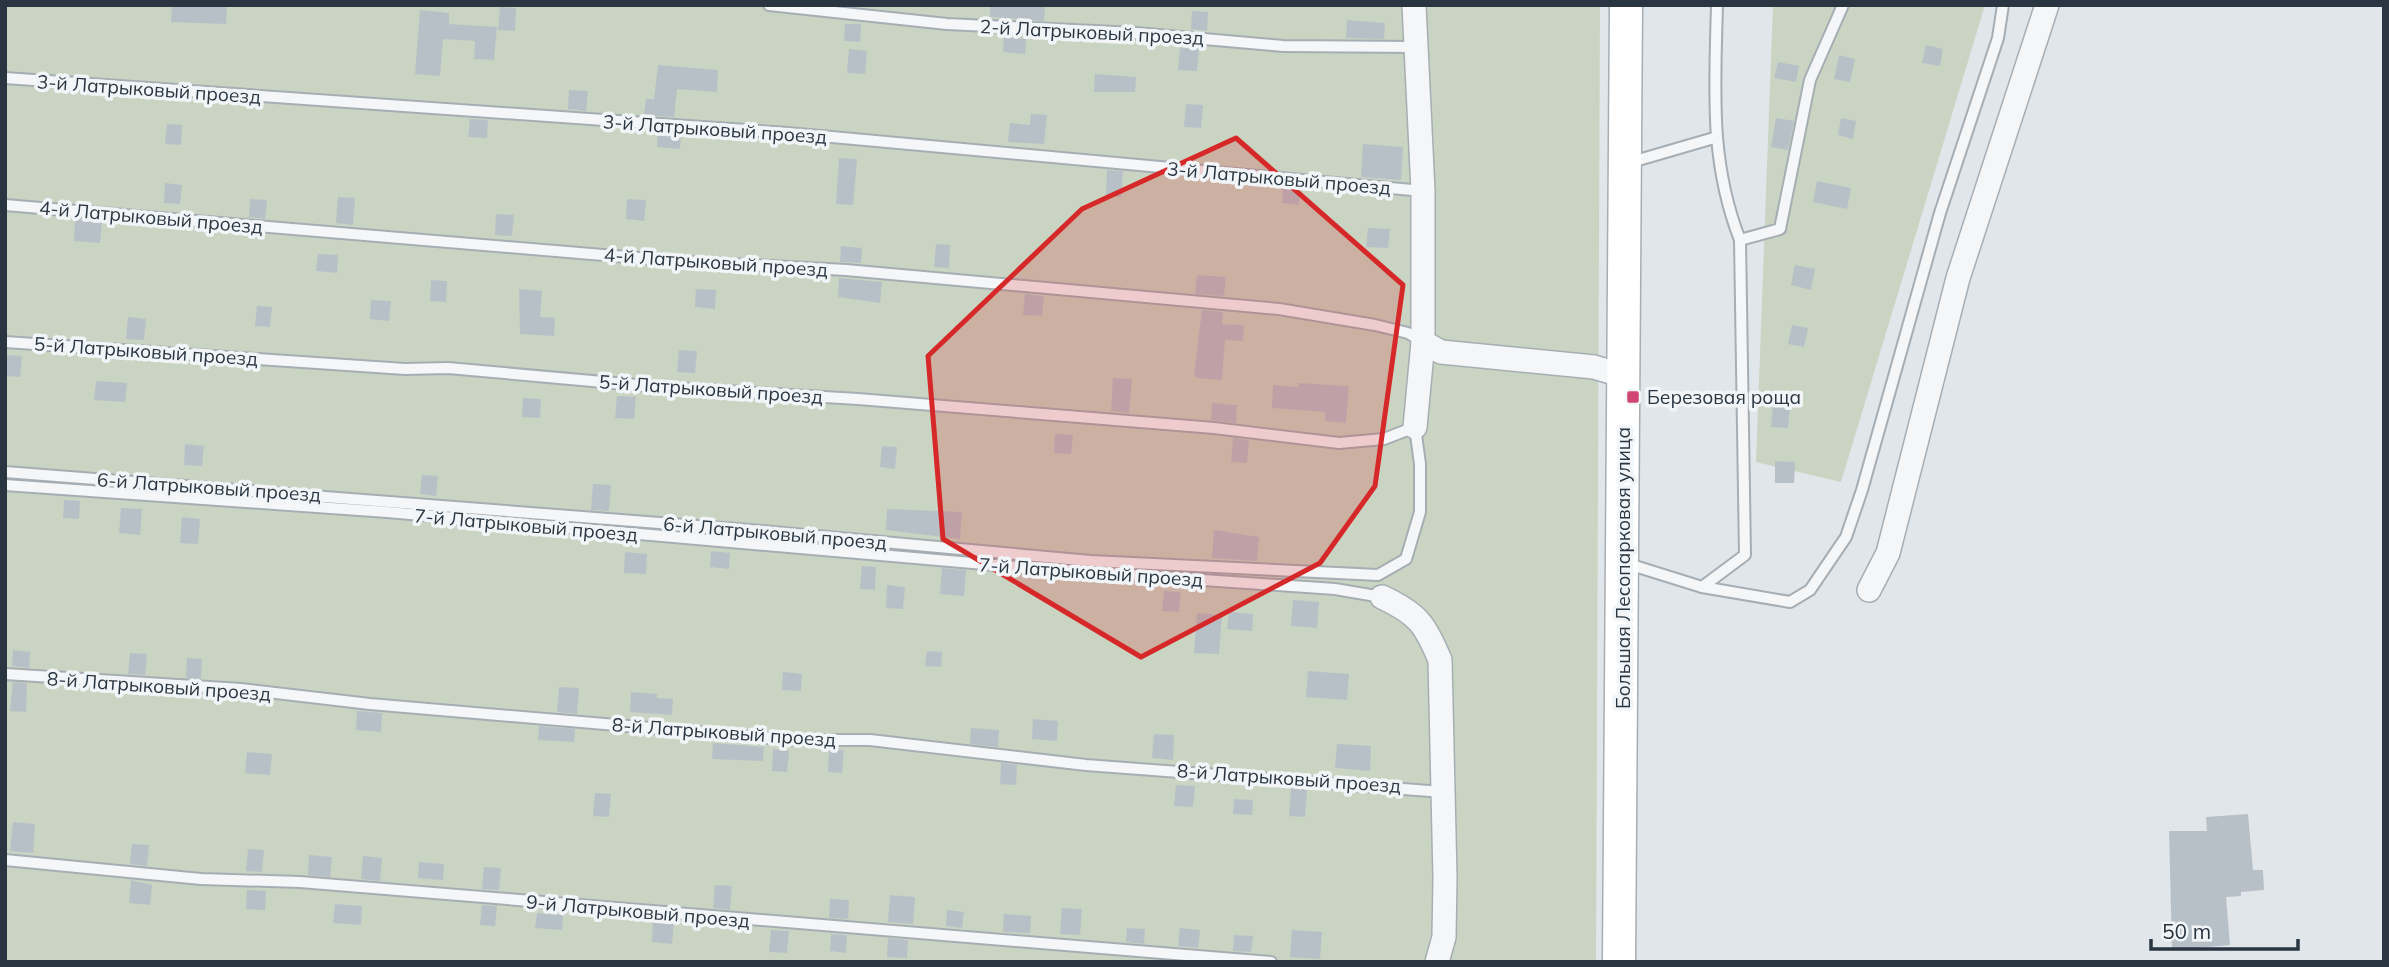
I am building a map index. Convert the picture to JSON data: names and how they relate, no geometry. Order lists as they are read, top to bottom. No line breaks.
{"streets":{"main road":["Большая Лесопарковая улица"],"lane":["2-й Латрыковый проезд","3-й Латрыковый проезд","4-й Латрыковый проезд","5-й Латрыковый проезд","6-й Латрыковый проезд","7-й Латрыковый проезд","8-й Латрыковый проезд","9-й Латрыковый проезд"]},"crossings":[["5-й Латрыковый проезд","6-й Латрыковый проезд"]],"places":{"transit":["Березовая роща"]},"scale_bar":"50 m"}
